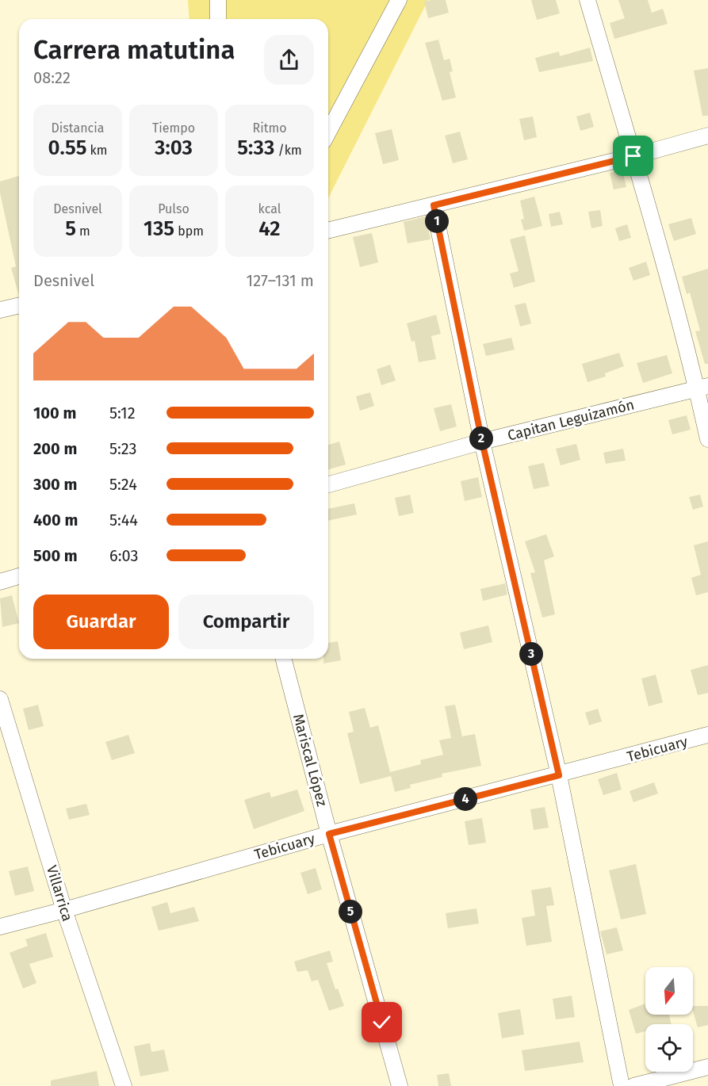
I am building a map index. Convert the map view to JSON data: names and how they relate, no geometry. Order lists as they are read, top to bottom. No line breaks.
{"streets":{"street":["Capitan Leguizamón","Tebicuary","Mariscal López","Villarrica"]},"crossings":[["Tebicuary","Mariscal López"],["Tebicuary","Villarrica"]],"north":"bottom","page":{"heading":["Carrera matutina","08:22"],"stats":[["Distancia","0.55 km"],["Tiempo","3:03"],["Ritmo","5:33 /km"],["Desnivel","5 m"],["Pulso","135 bpm"],["kcal","42"]],"pins":["1","2","3","4","5"],"chart":["Desnivel","127–131 m"],"list":[{"name":"100 m","note":"5:12"},{"name":"200 m","note":"5:23"},{"name":"300 m","note":"5:24"},{"name":"400 m","note":"5:44"},{"name":"500 m","note":"6:03"}],"buttons":["Guardar","Compartir"]}}
